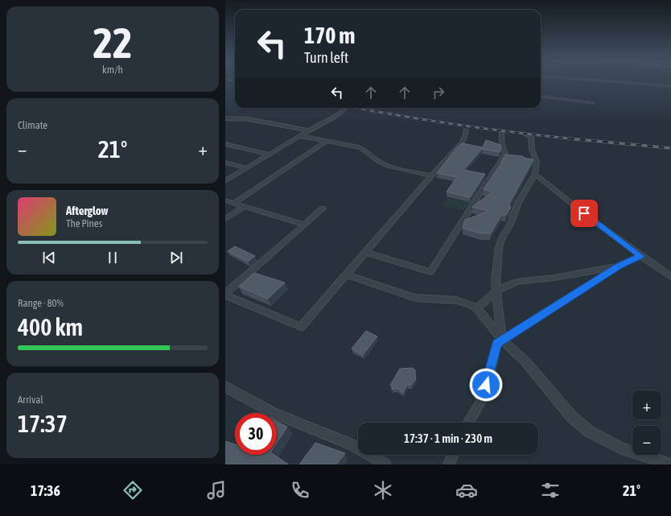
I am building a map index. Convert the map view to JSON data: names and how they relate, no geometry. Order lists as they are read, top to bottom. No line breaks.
{"page":{"tile":[["22","km/h"],"Climate",["Range · 80%","400 km"],["Arrival","17:37"]],"turn":["170 m","Turn left"],"heat":["−","21°","+"],"song":["Afterglow","The Pines"],"map_buttons":["+","−"],"limit":"30","trip":"17:37 · 1 min · 230 m","tabs":["17:36","21°"]}}
